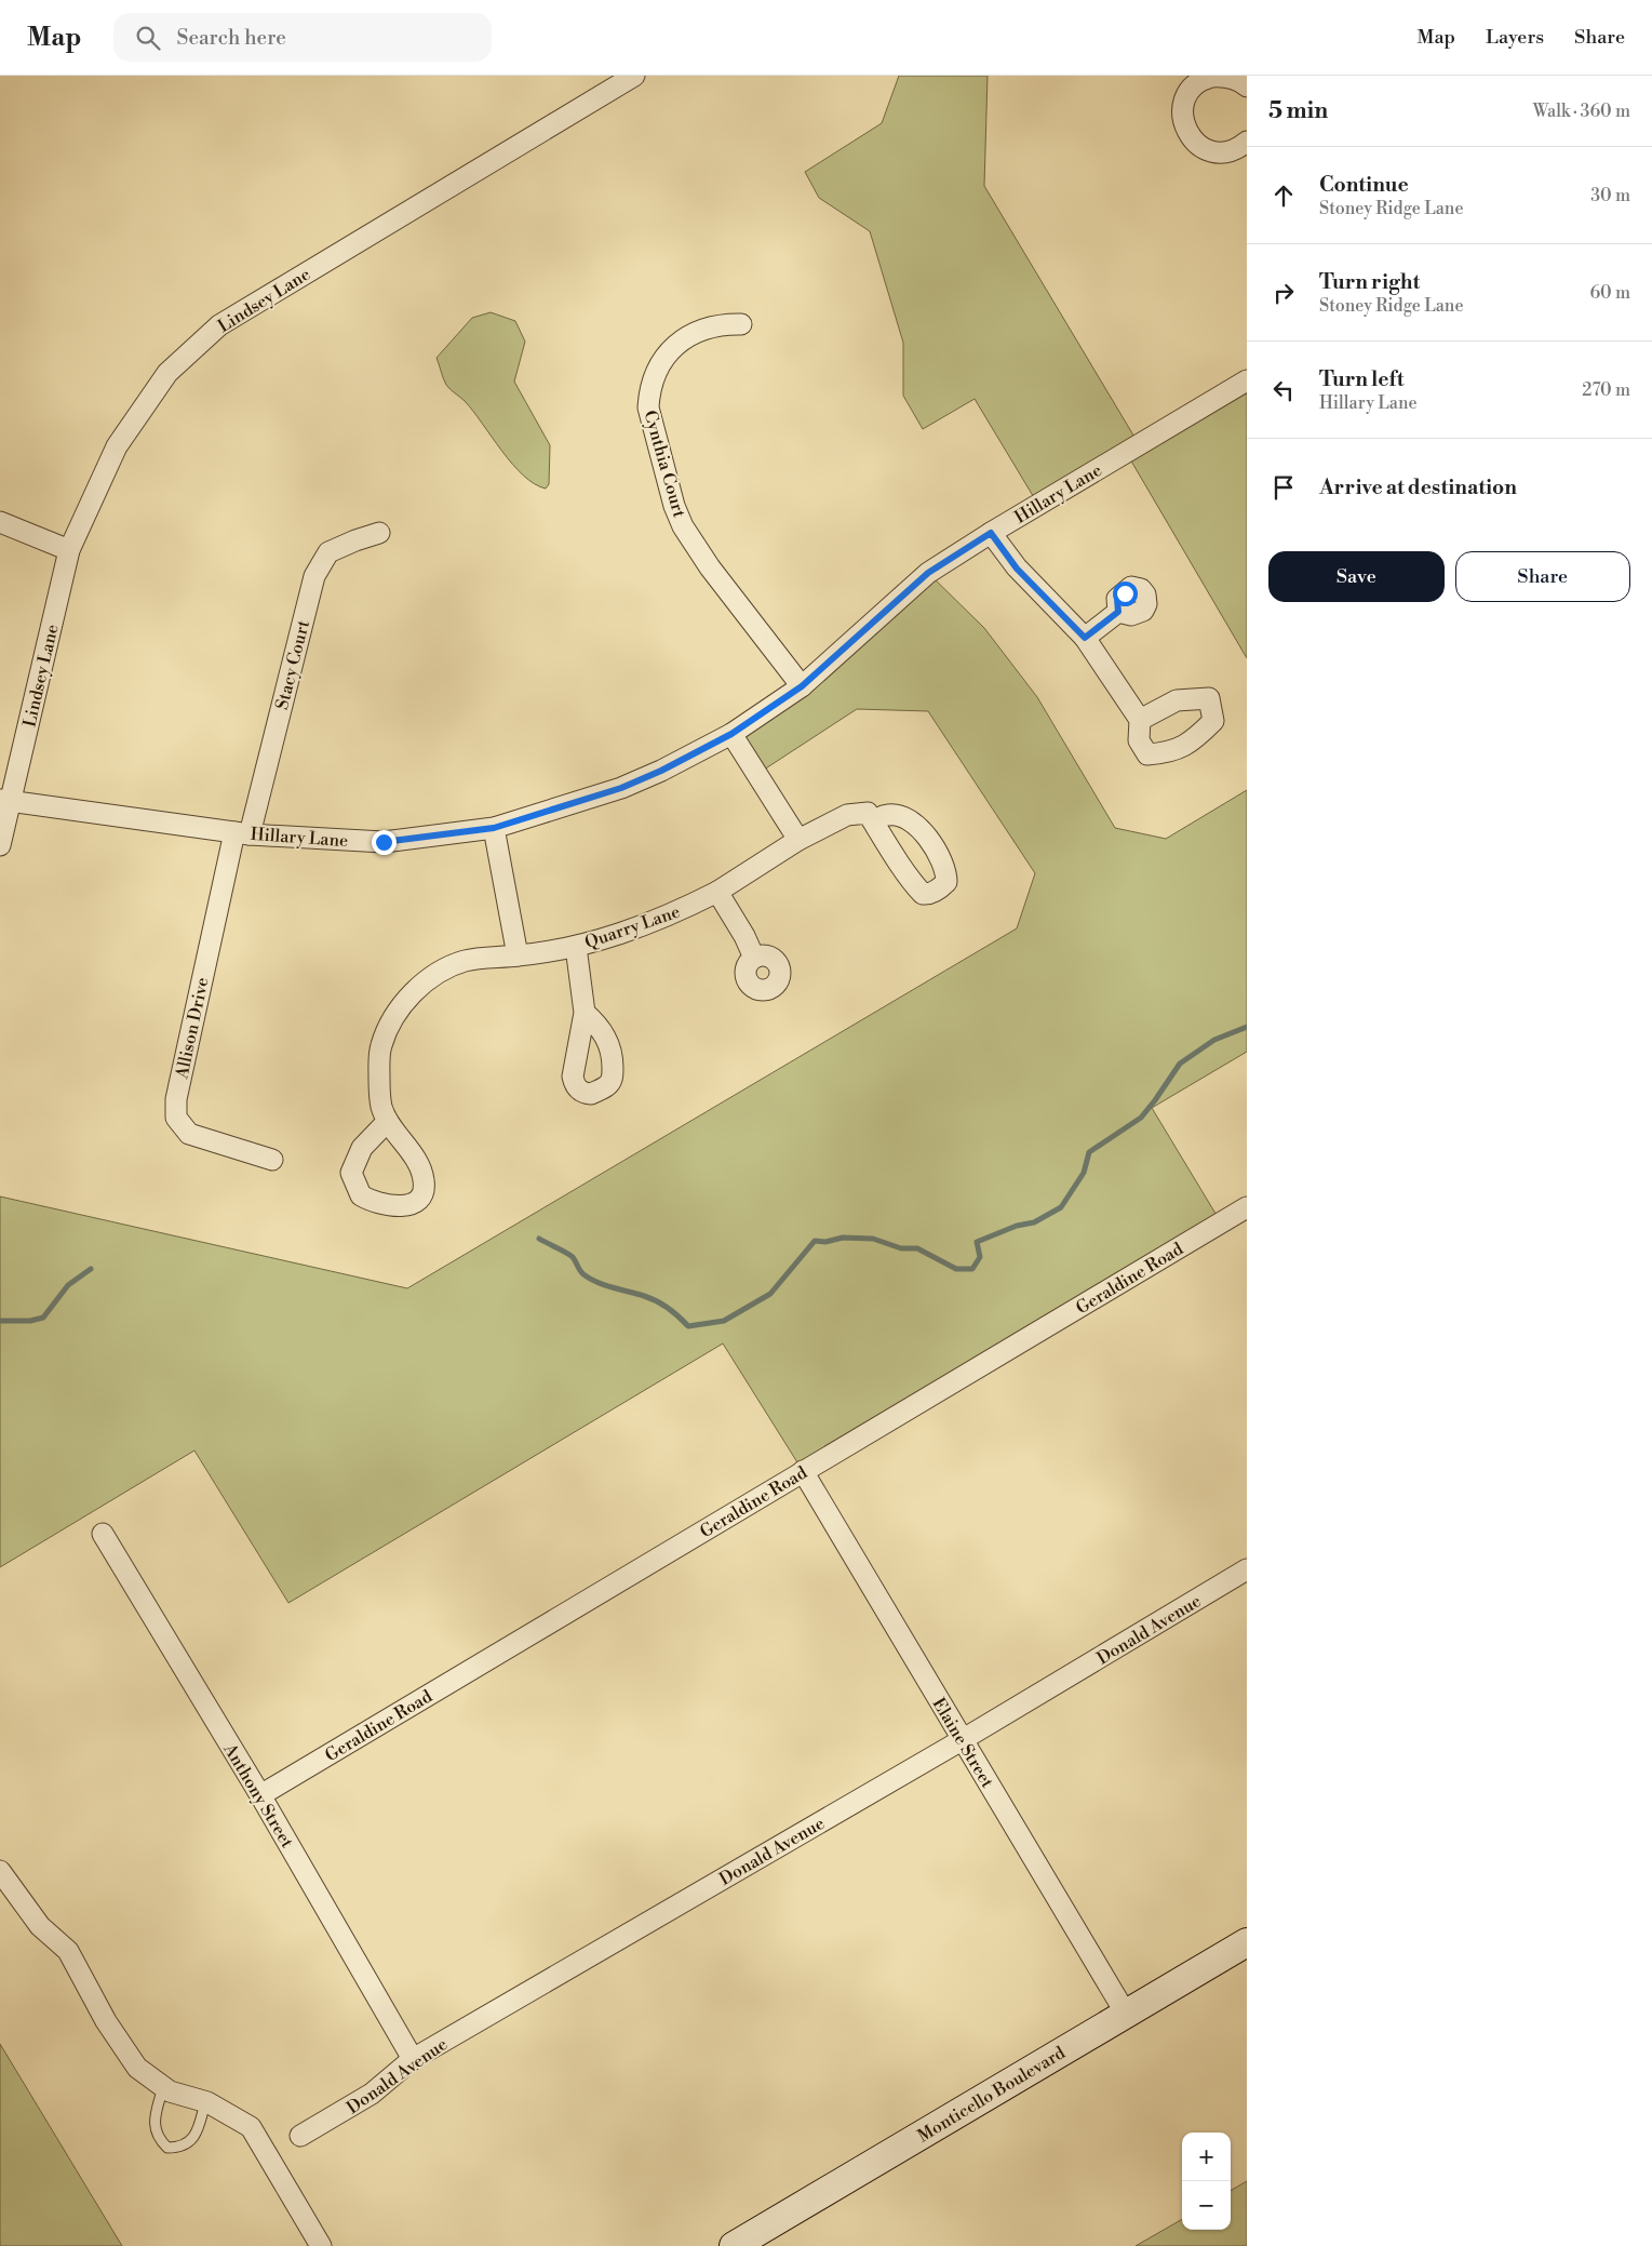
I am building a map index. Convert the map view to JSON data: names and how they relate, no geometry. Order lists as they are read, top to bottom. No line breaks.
{"streets":{"main road":["Monticello Boulevard"],"street":["Lindsey Lane","Cynthia Court","Hillary Lane","Stacy Court","Quarry Lane","Allison Drive","Geraldine Road","Donald Avenue","Elaine Street","Anthony Street"]},"crossings":[["Lindsey Lane","Hillary Lane"],["Cynthia Court","Hillary Lane"],["Hillary Lane","Stacy Court"],["Hillary Lane","Allison Drive"],["Stacy Court","Allison Drive"],["Geraldine Road","Elaine Street"],["Geraldine Road","Anthony Street"],["Donald Avenue","Elaine Street"],["Donald Avenue","Anthony Street"],["Elaine Street","Monticello Boulevard"]],"page":{"header":"Map","search":"Search here","nav":["Map","Layers","Share"],"heading":["5 min","Walk · 360 m"],"list":[["Continue","Stoney Ridge Lane","30 m"],["Turn right","Stoney Ridge Lane","60 m"],["Turn left","Hillary Lane","270 m"],"Arrive at destination"],"buttons":["Save","Share"],"map_buttons":["+","−"]}}
